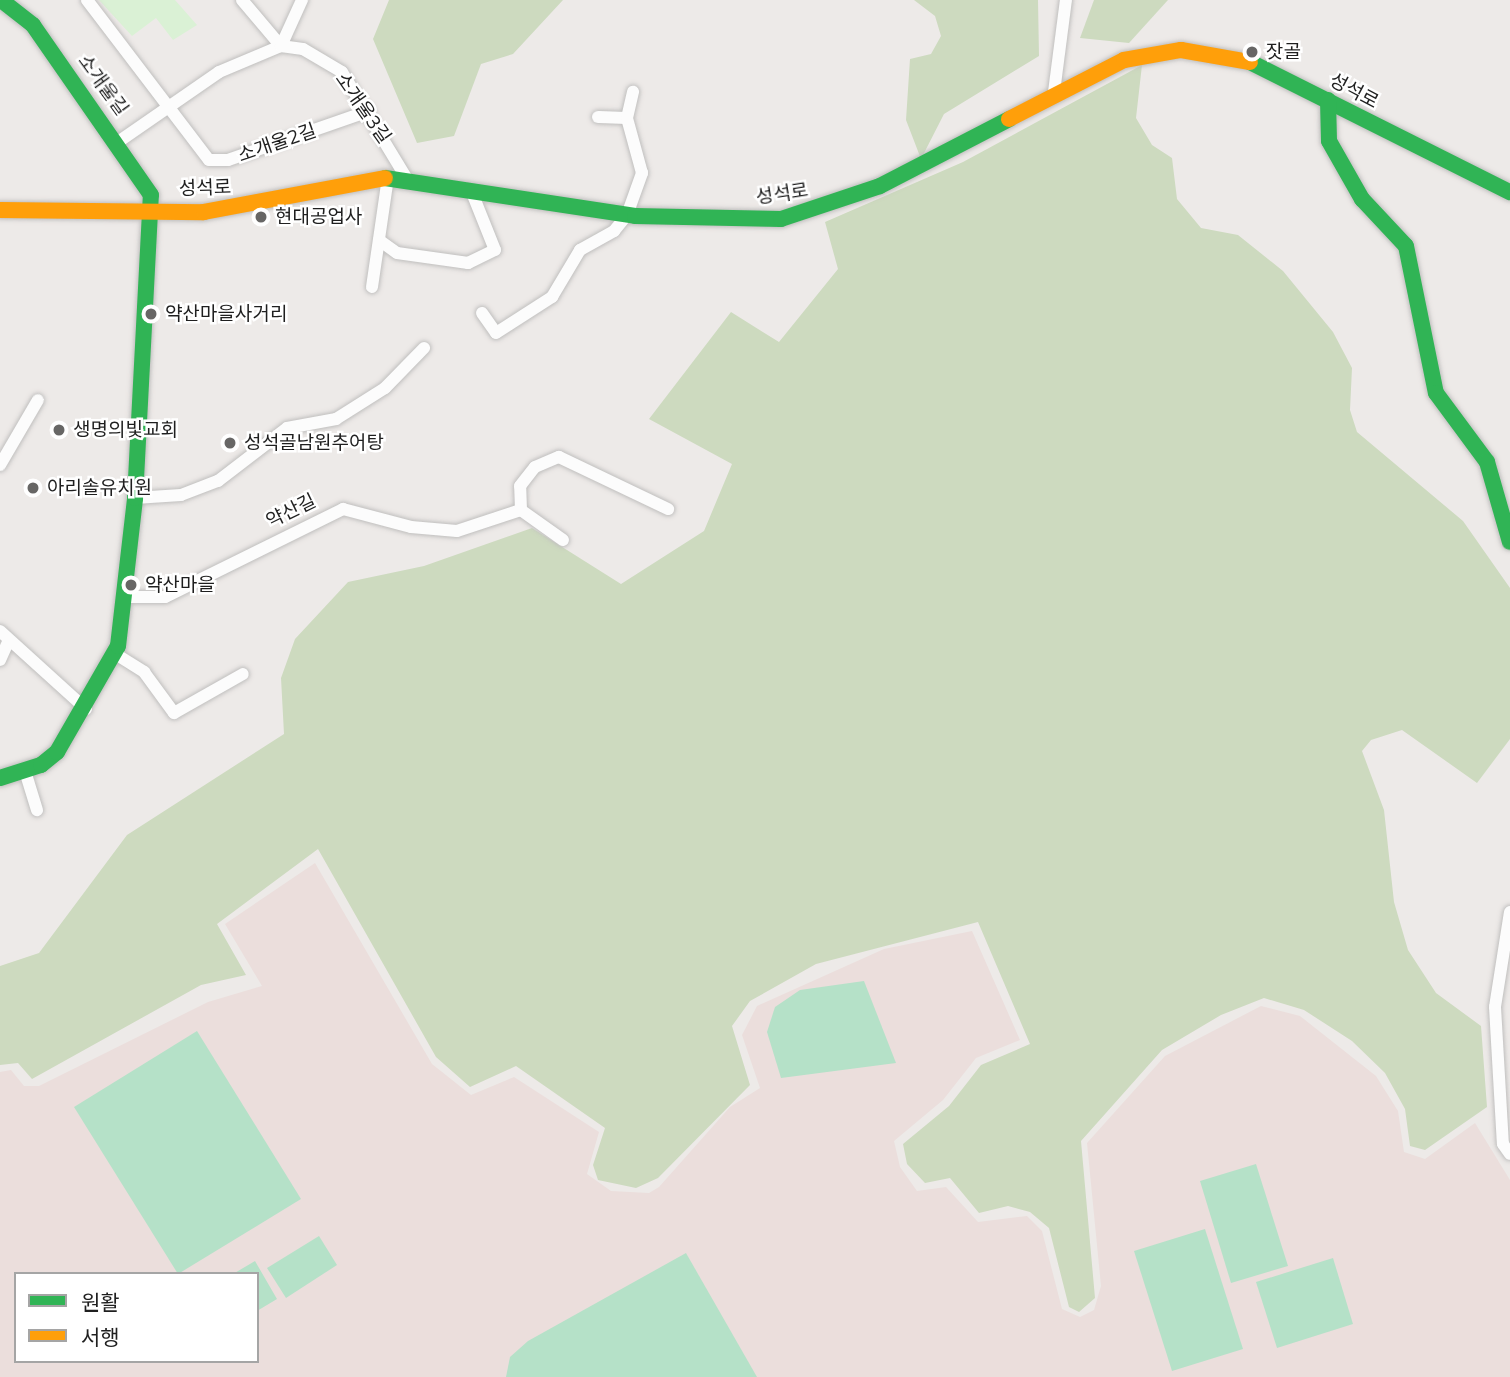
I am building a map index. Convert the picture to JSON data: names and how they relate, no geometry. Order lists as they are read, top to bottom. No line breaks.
{"streets":{"street":["소개울길","성석로","소개울3길","소개울2길","약산길"]},"crossings":[["소개울길","성석로"],["성석로","소개울3길"],["소개울3길","소개울2길"]],"places":["잣골","현대공업사","약산마을사거리","생명의빛교회","성석골남원추어탕","아리솔유치원","약산마을"],"legend":["원활","서행"]}
